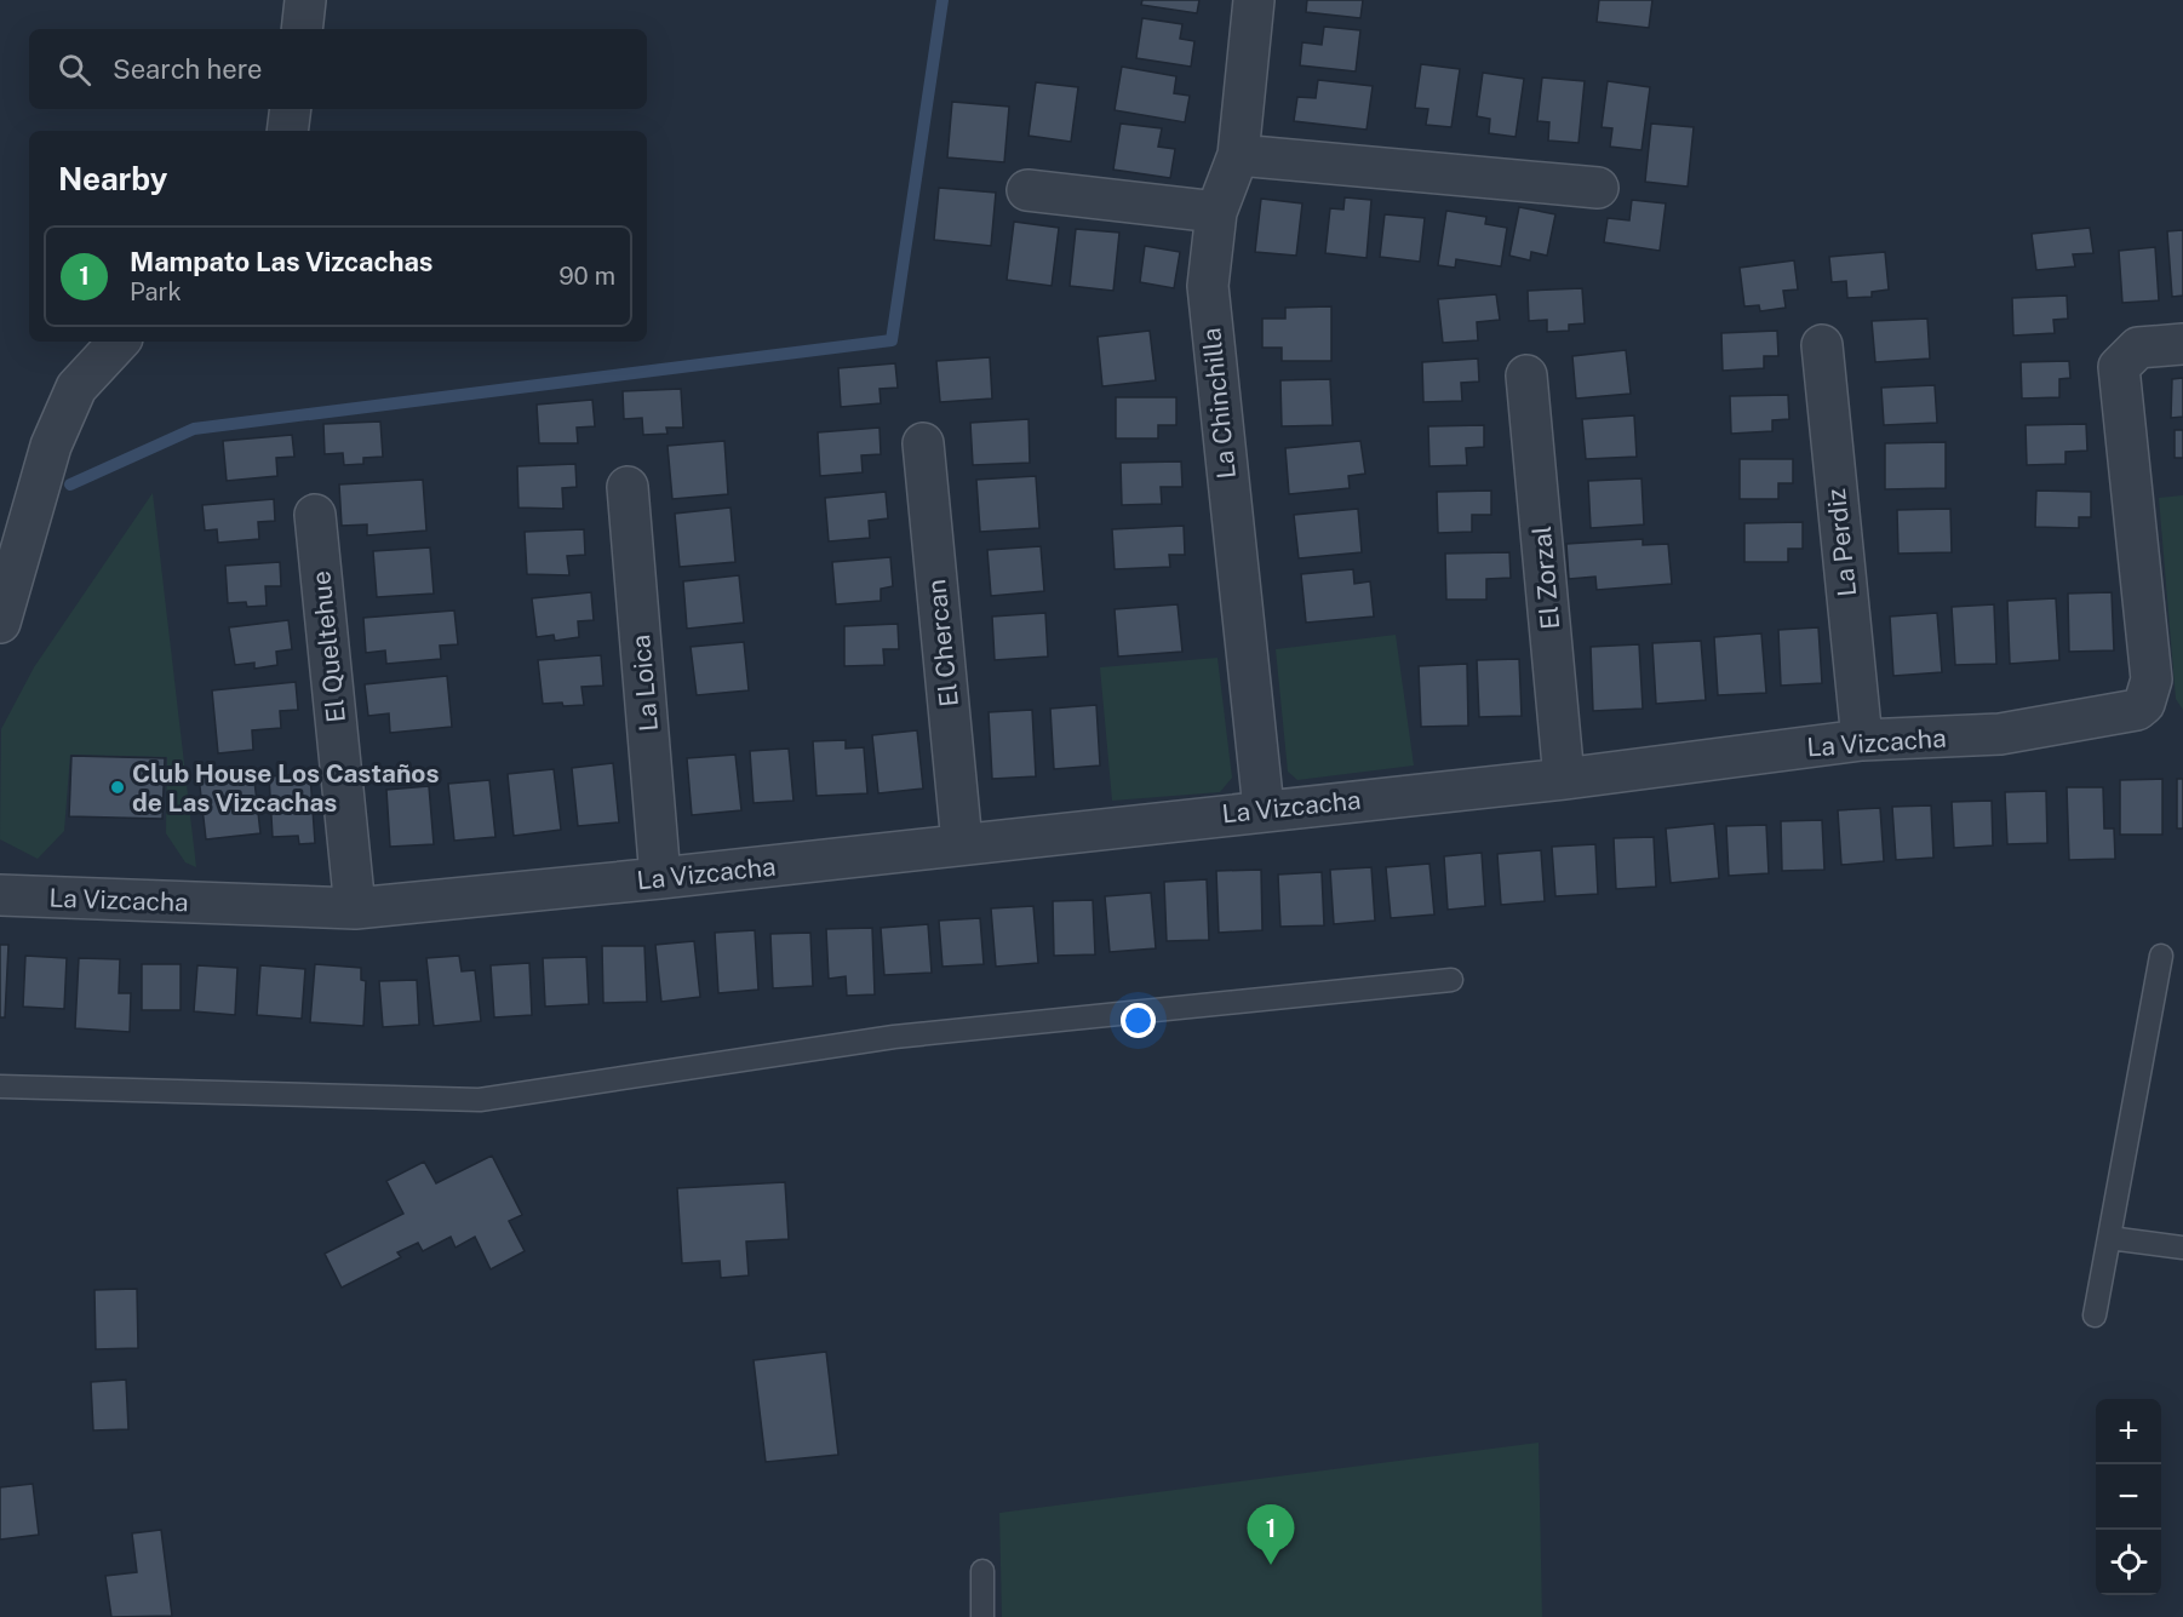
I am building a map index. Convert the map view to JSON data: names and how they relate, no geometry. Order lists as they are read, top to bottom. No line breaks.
{"streets":{"street":["La Chinchilla","La Perdiz","El Zorzal","El Chercan","El Queltehue","La Loica","La Vizcacha"]},"crossings":[["La Chinchilla","La Vizcacha"],["La Perdiz","La Vizcacha"],["El Zorzal","La Vizcacha"],["El Chercan","La Vizcacha"],["El Queltehue","La Vizcacha"],["La Loica","La Vizcacha"]],"places":["Club House Los Castaños de Las Vizcachas"],"page":{"search":"Search here","heading":"Nearby","list":[{"mark":"1","name":"Mampato Las Vizcachas","note":"Park","value":"90 m"}],"map_buttons":["+","−"],"pins":"1"}}
